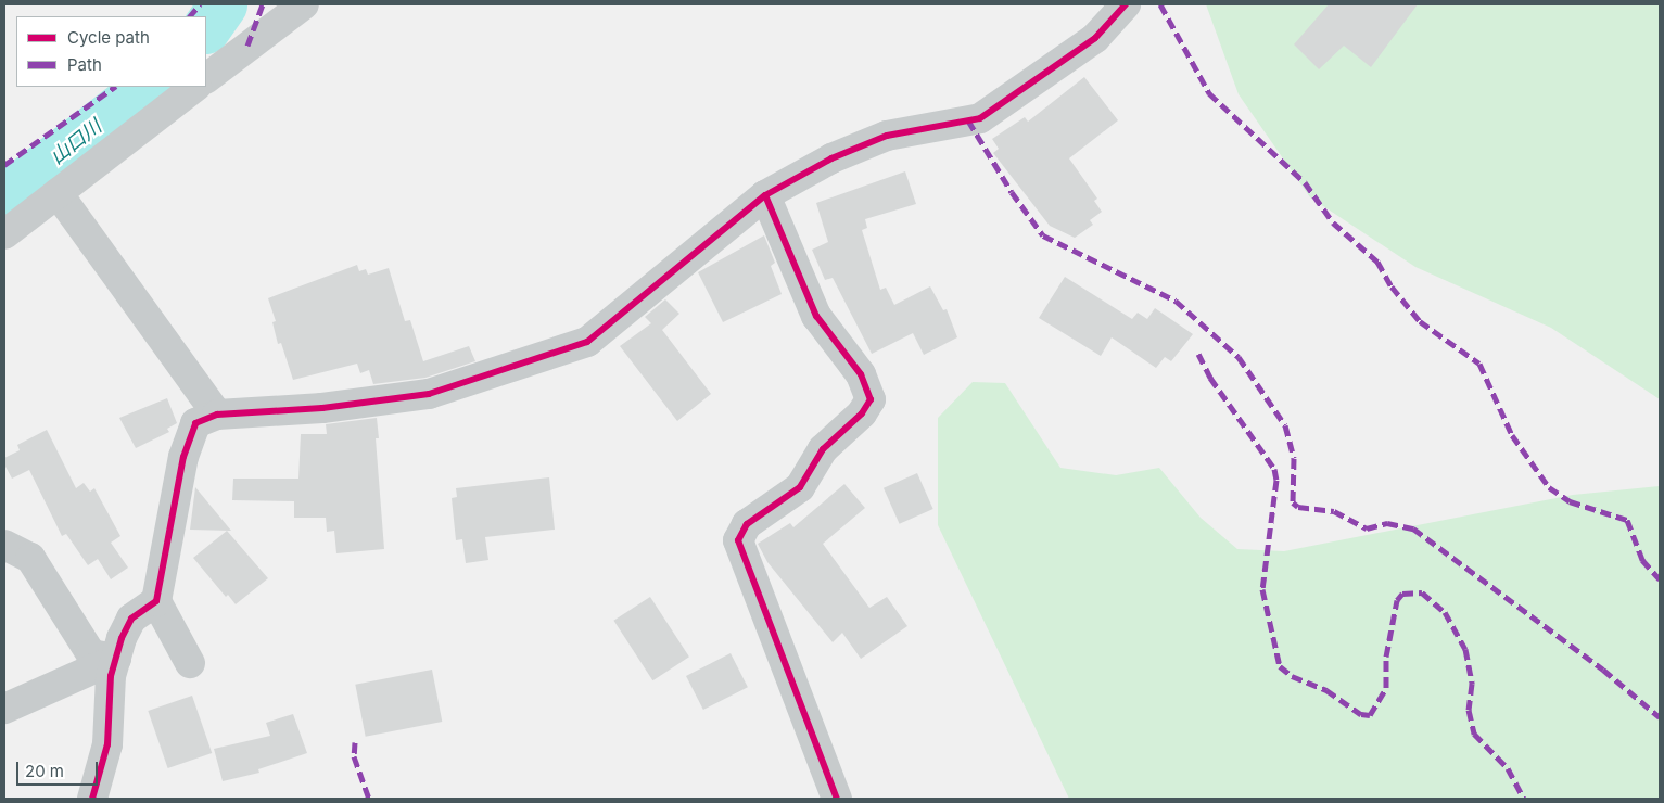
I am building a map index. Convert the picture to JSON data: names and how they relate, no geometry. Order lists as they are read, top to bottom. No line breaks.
{"water":["山口川"],"legend":["Cycle path","Path"],"scale_bar":"20 m"}
